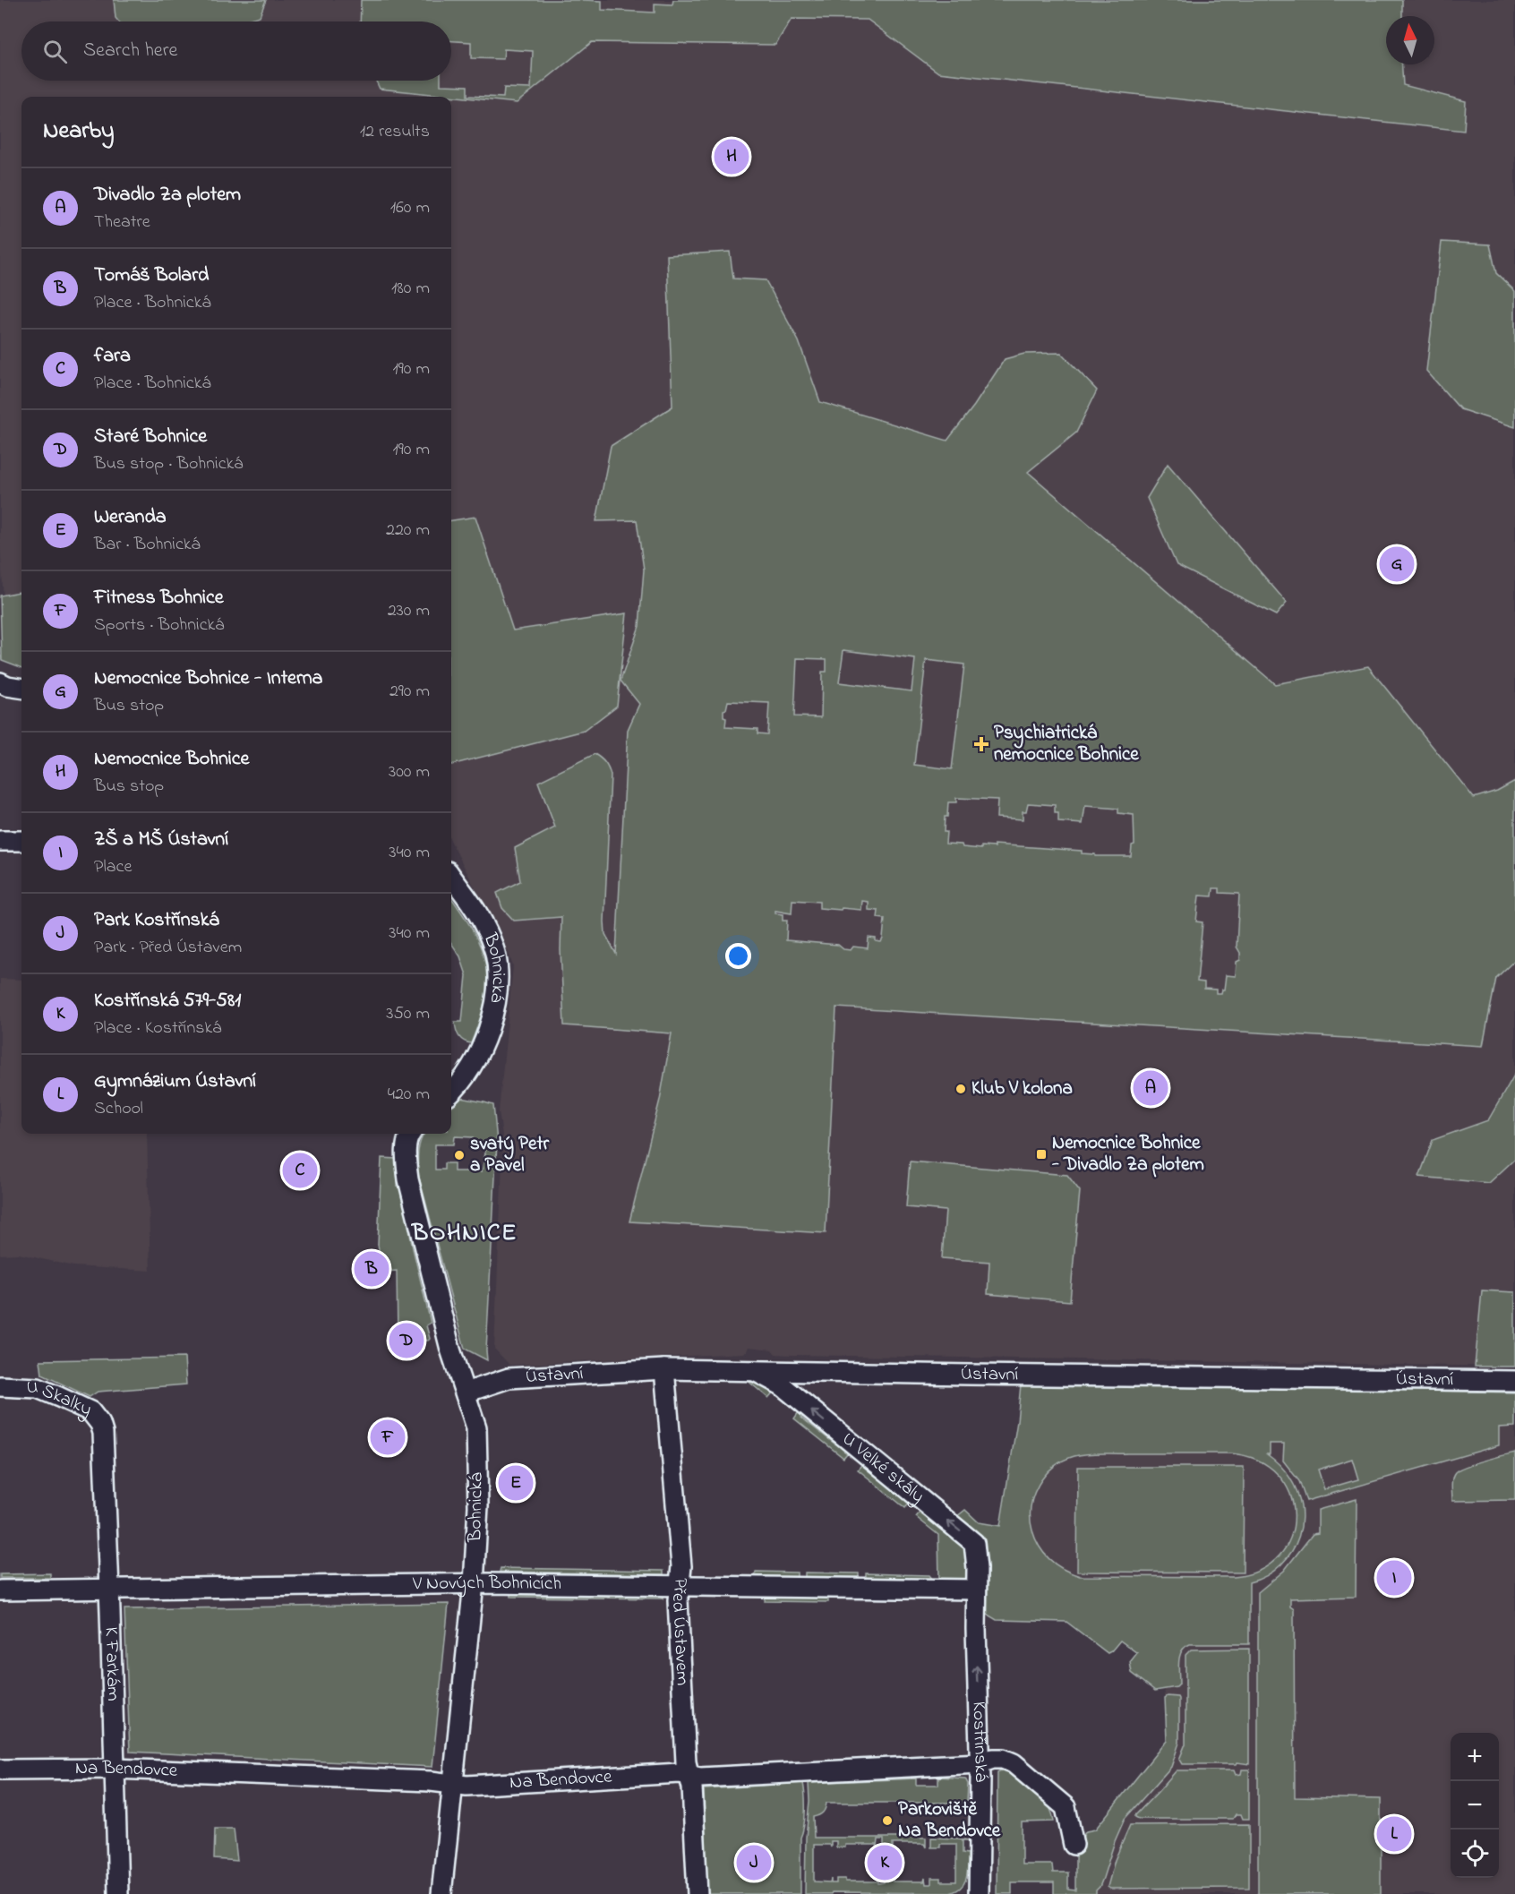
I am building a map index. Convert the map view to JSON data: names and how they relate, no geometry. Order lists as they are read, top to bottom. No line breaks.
{"streets":{"street":["Bohnická","Ústavní","U Skalky","U Velké skály","V Nových Bohnicích","Před Ústavem","K Farkám","Kostřínská","Na Bendovce"]},"crossings":[["Bohnická","Ústavní"],["Bohnická","V Nových Bohnicích"],["Bohnická","Na Bendovce"],["Ústavní","U Velké skály"],["Ústavní","Před Ústavem"],["U Skalky","K Farkám"],["U Velké skály","V Nových Bohnicích"],["U Velké skály","Kostřínská"],["V Nových Bohnicích","Před Ústavem"],["V Nových Bohnicích","K Farkám"],["V Nových Bohnicích","Kostřínská"],["Před Ústavem","Na Bendovce"],["K Farkám","Na Bendovce"],["Kostřínská","Na Bendovce"]],"one_way":["U Velké skály","Kostřínská"],"districts":["BOHNICE"],"places":{"health":["Psychiatrická nemocnice Bohnice"],"other":["Klub V kolona","svatý Petr a Pavel","Parkoviště Na Bendovce"],"transit":["Nemocnice Bohnice - Divadlo Za plotem"]},"north":"top","page":{"search":"Search here","heading":["Nearby","12 results"],"pins":["H","G","A","C","B","D","F","E","I","L","J","K"],"list":[{"mark":"A","name":"Divadlo Za plotem","note":"Theatre","value":"160 m"},{"mark":"B","name":"Tomáš Bolard","note":"Place · Bohnická","value":"180 m"},{"mark":"C","name":"fara","note":"Place · Bohnická","value":"190 m"},{"mark":"D","name":"Staré Bohnice","note":"Bus stop · Bohnická","value":"190 m"},{"mark":"E","name":"Weranda","note":"Bar · Bohnická","value":"220 m"},{"mark":"F","name":"Fitness Bohnice","note":"Sports · Bohnická","value":"230 m"},{"mark":"G","name":"Nemocnice Bohnice - Interna","note":"Bus stop","value":"290 m"},{"mark":"H","name":"Nemocnice Bohnice","note":"Bus stop","value":"300 m"},{"mark":"I","name":"ZŠ a MŠ Ústavní","note":"Place","value":"340 m"},{"mark":"J","name":"Park Kostřínská","note":"Park · Před Ústavem","value":"340 m"},{"mark":"K","name":"Kostřínská 579-581","note":"Place · Kostřínská","value":"350 m"},{"mark":"L","name":"Gymnázium Ústavní","note":"School","value":"420 m"}],"map_buttons":["+","−"]}}
